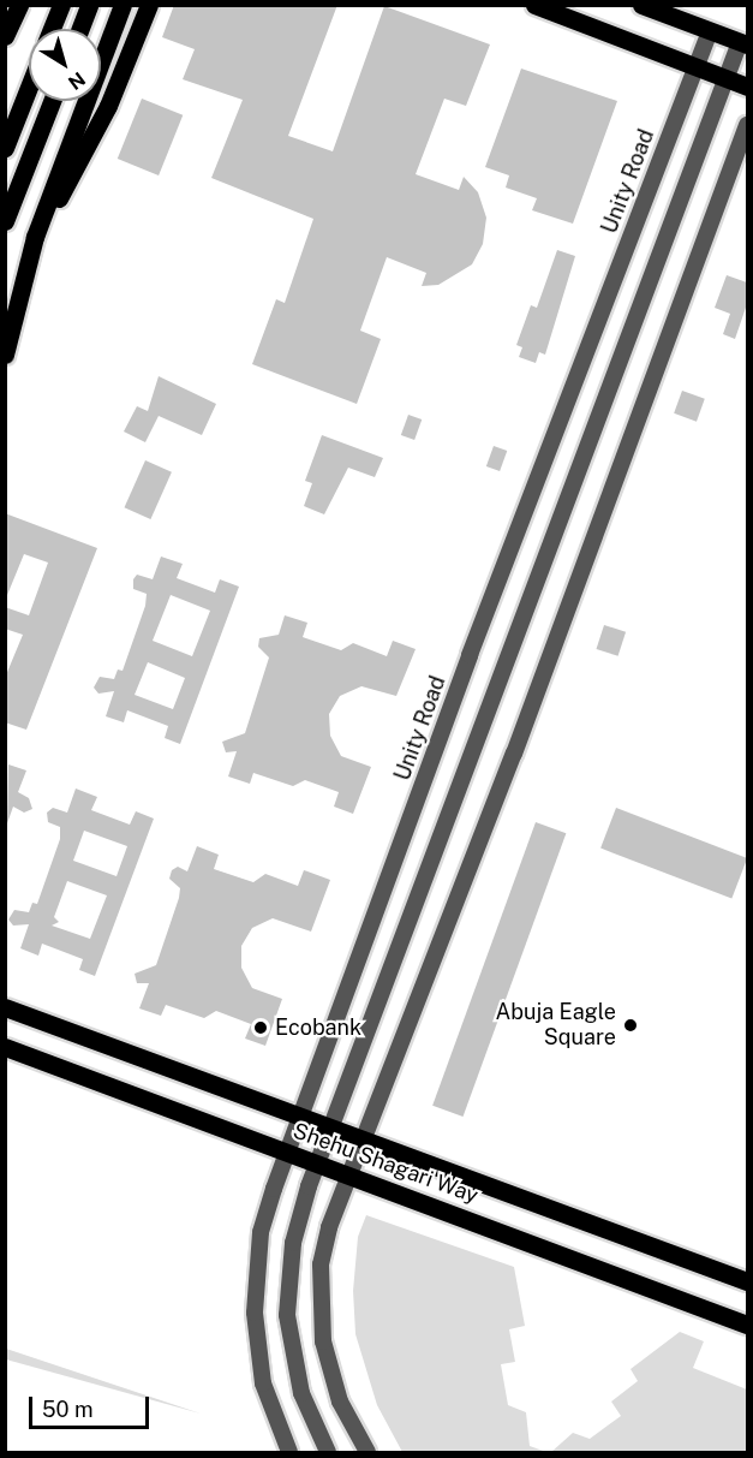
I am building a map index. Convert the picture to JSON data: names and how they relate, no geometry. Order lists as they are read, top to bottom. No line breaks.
{"streets":{"main road":["Shehu Shagari Way"],"street":["Unity Road"]},"crossings":[["Unity Road","Shehu Shagari Way"]],"places":["Abuja Eagle Square","Ecobank"],"scale_bar":"50 m","north":"bottom right"}
